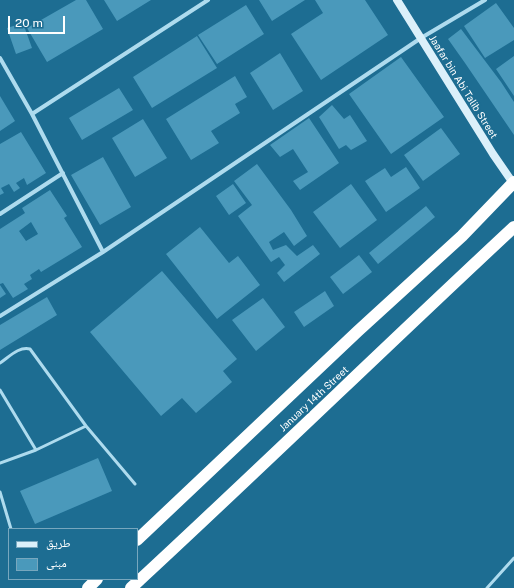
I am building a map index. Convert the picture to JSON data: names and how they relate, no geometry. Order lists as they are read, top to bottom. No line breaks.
{"streets":{"highway":["January 14th Street"],"street":["Jaafar bin Abi Talib Street"]},"crossings":[["Jaafar bin Abi Talib Street","January 14th Street"]],"legend":["طريق","مبنى"],"scale_bar":"20 m"}
